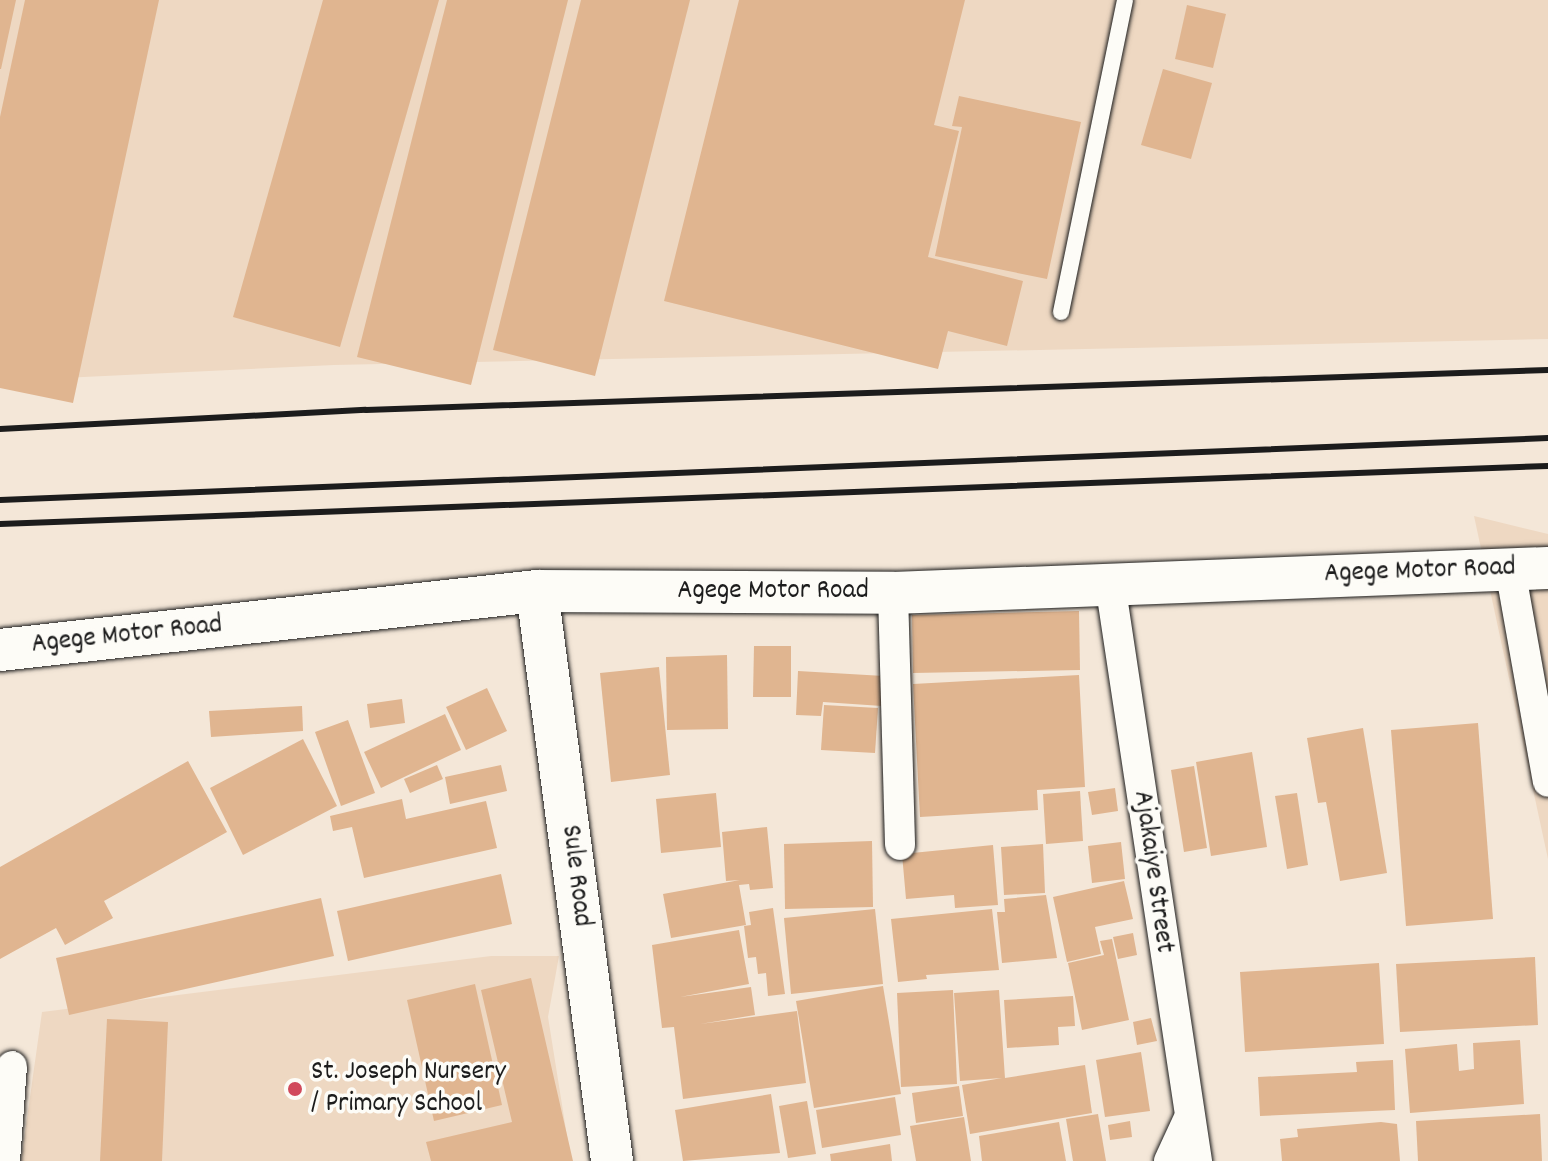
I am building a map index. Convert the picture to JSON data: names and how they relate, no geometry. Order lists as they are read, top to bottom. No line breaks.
{"streets":{"main road":["Agege Motor Road","Sule Road"],"street":["Ajakaiye Street"]},"crossings":[["Agege Motor Road","Ajakaiye Street"],["Agege Motor Road","Sule Road"]],"places":["St. Joseph Nursery / Primary School"]}
